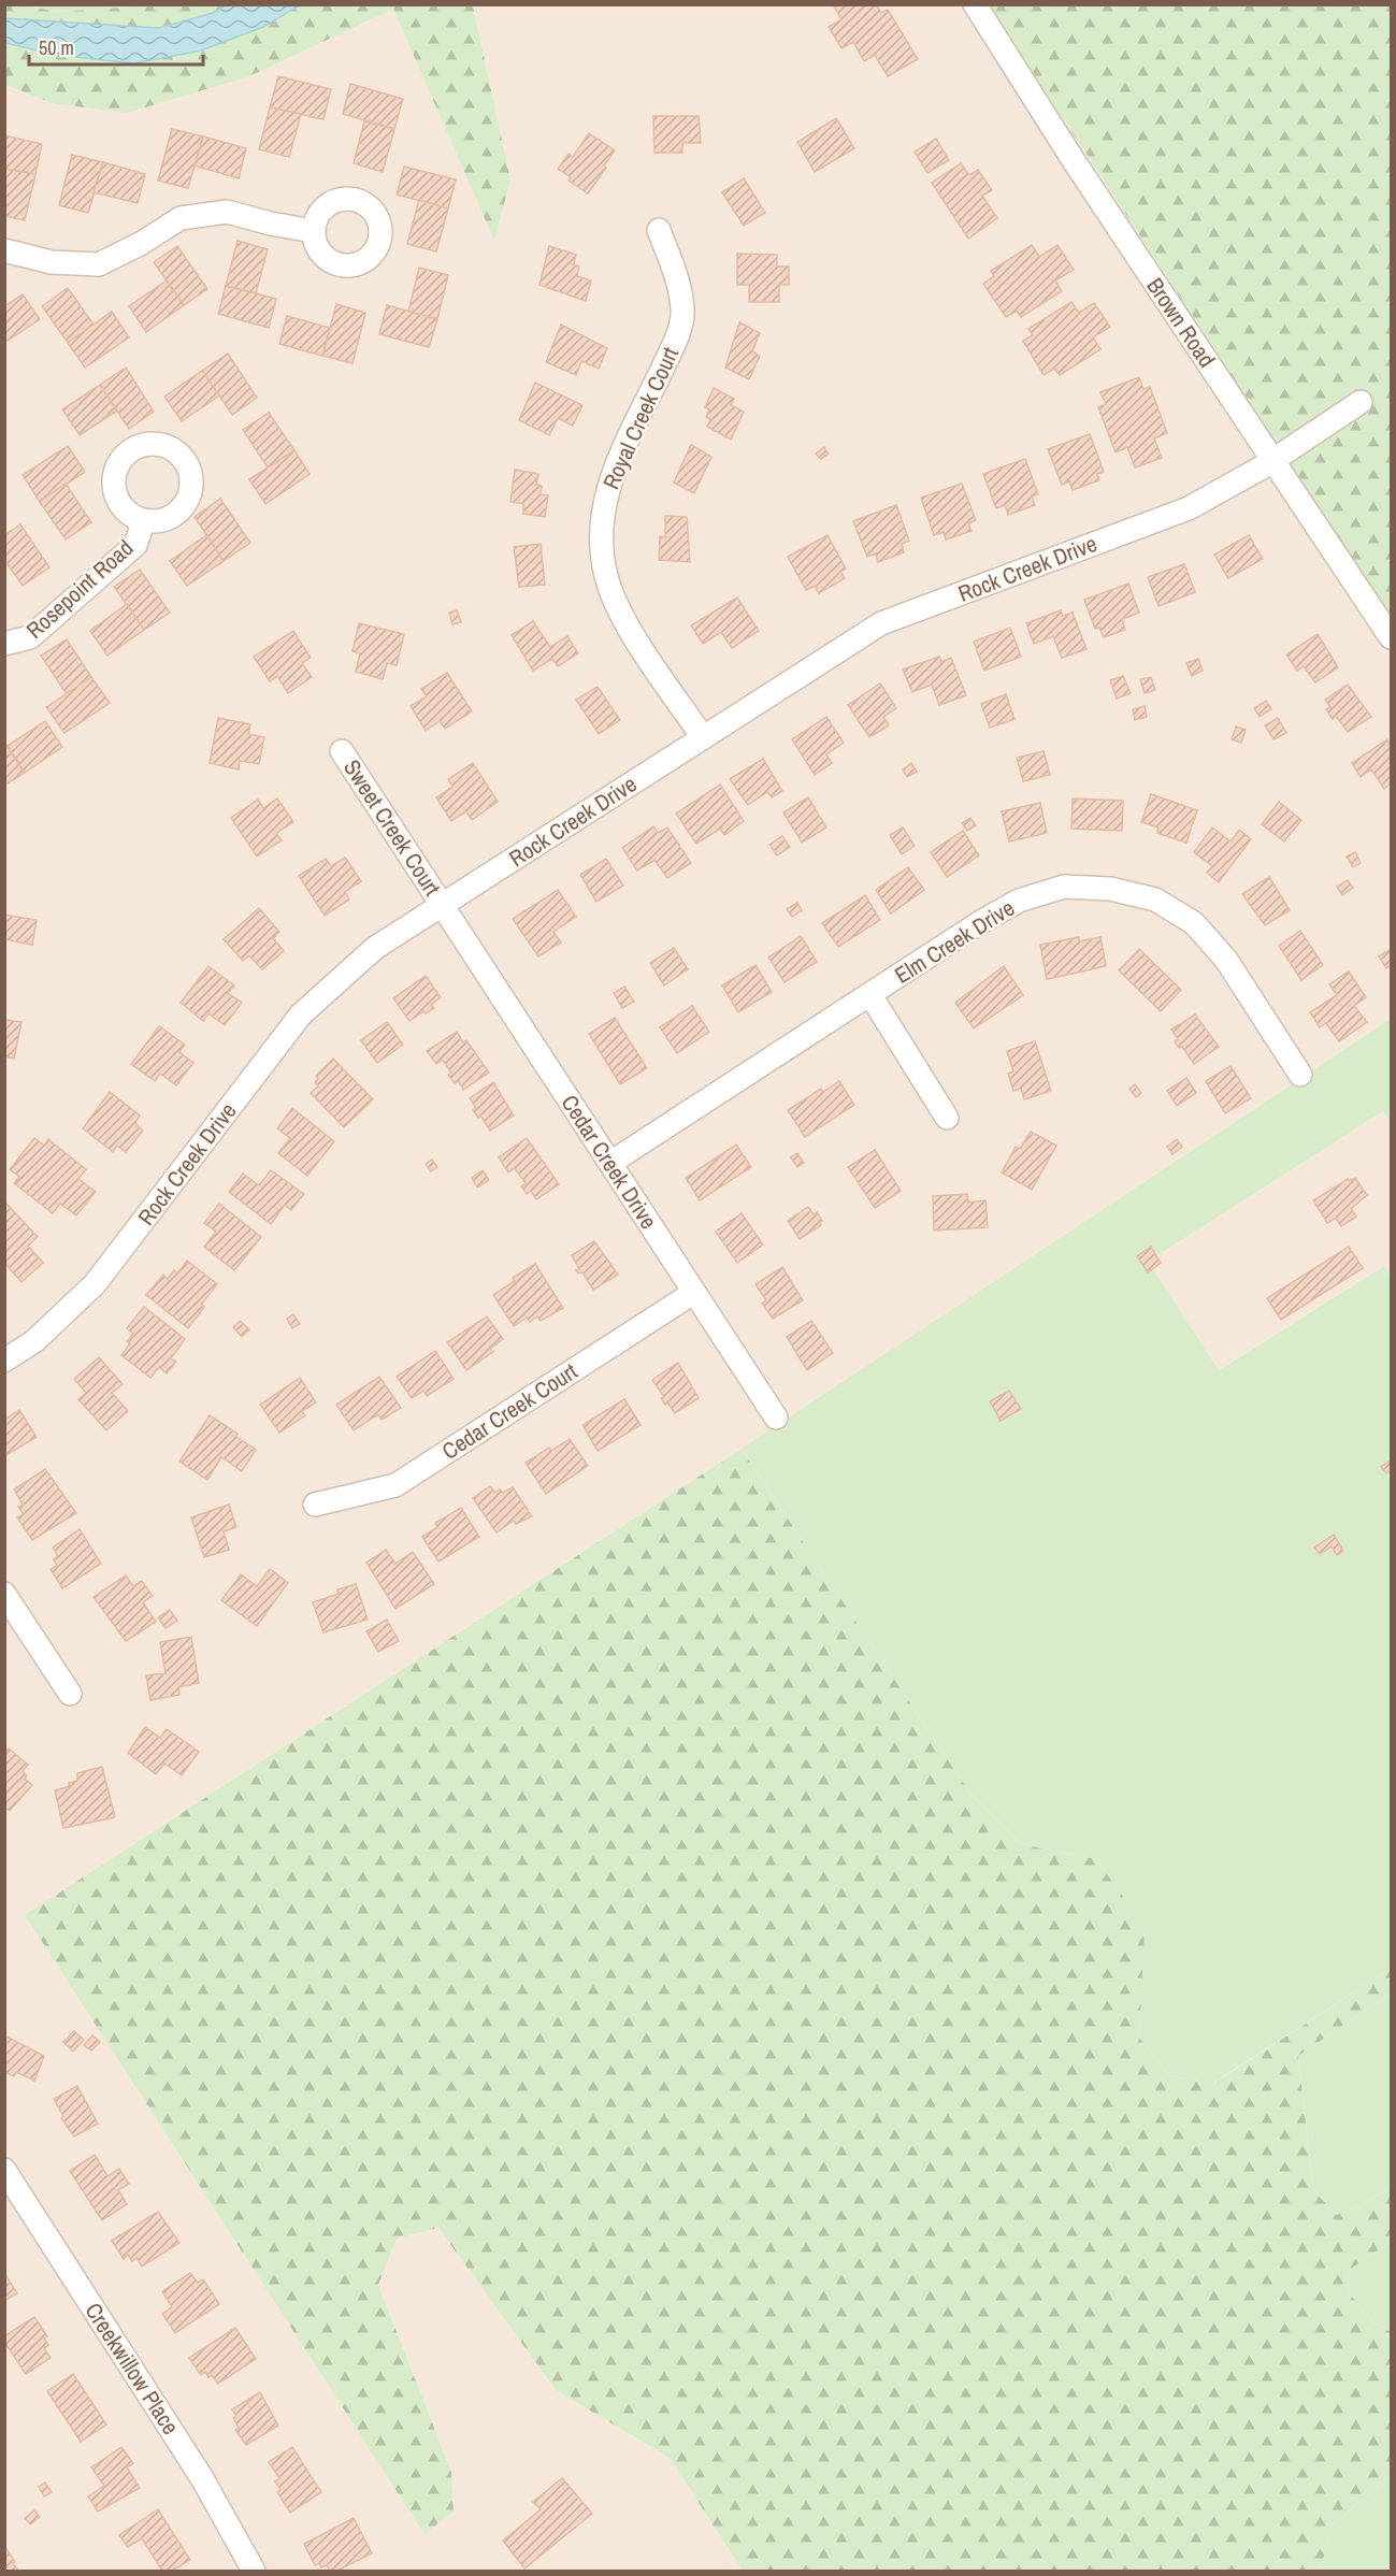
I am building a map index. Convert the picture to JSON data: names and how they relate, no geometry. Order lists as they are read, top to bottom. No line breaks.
{"streets":{"street":["Brown Road","Royal Creek Court","Rock Creek Drive","Rosepoint Road","Sweet Creek Court","Elm Creek Drive","Cedar Creek Drive","Cedar Creek Court","Creekwillow Place"]},"crossings":[["Brown Road","Rock Creek Drive"],["Royal Creek Court","Rock Creek Drive"],["Rock Creek Drive","Sweet Creek Court"],["Rock Creek Drive","Cedar Creek Drive"],["Sweet Creek Court","Cedar Creek Drive"],["Elm Creek Drive","Cedar Creek Drive"],["Cedar Creek Drive","Cedar Creek Court"]],"scale_bar":"50 m"}
